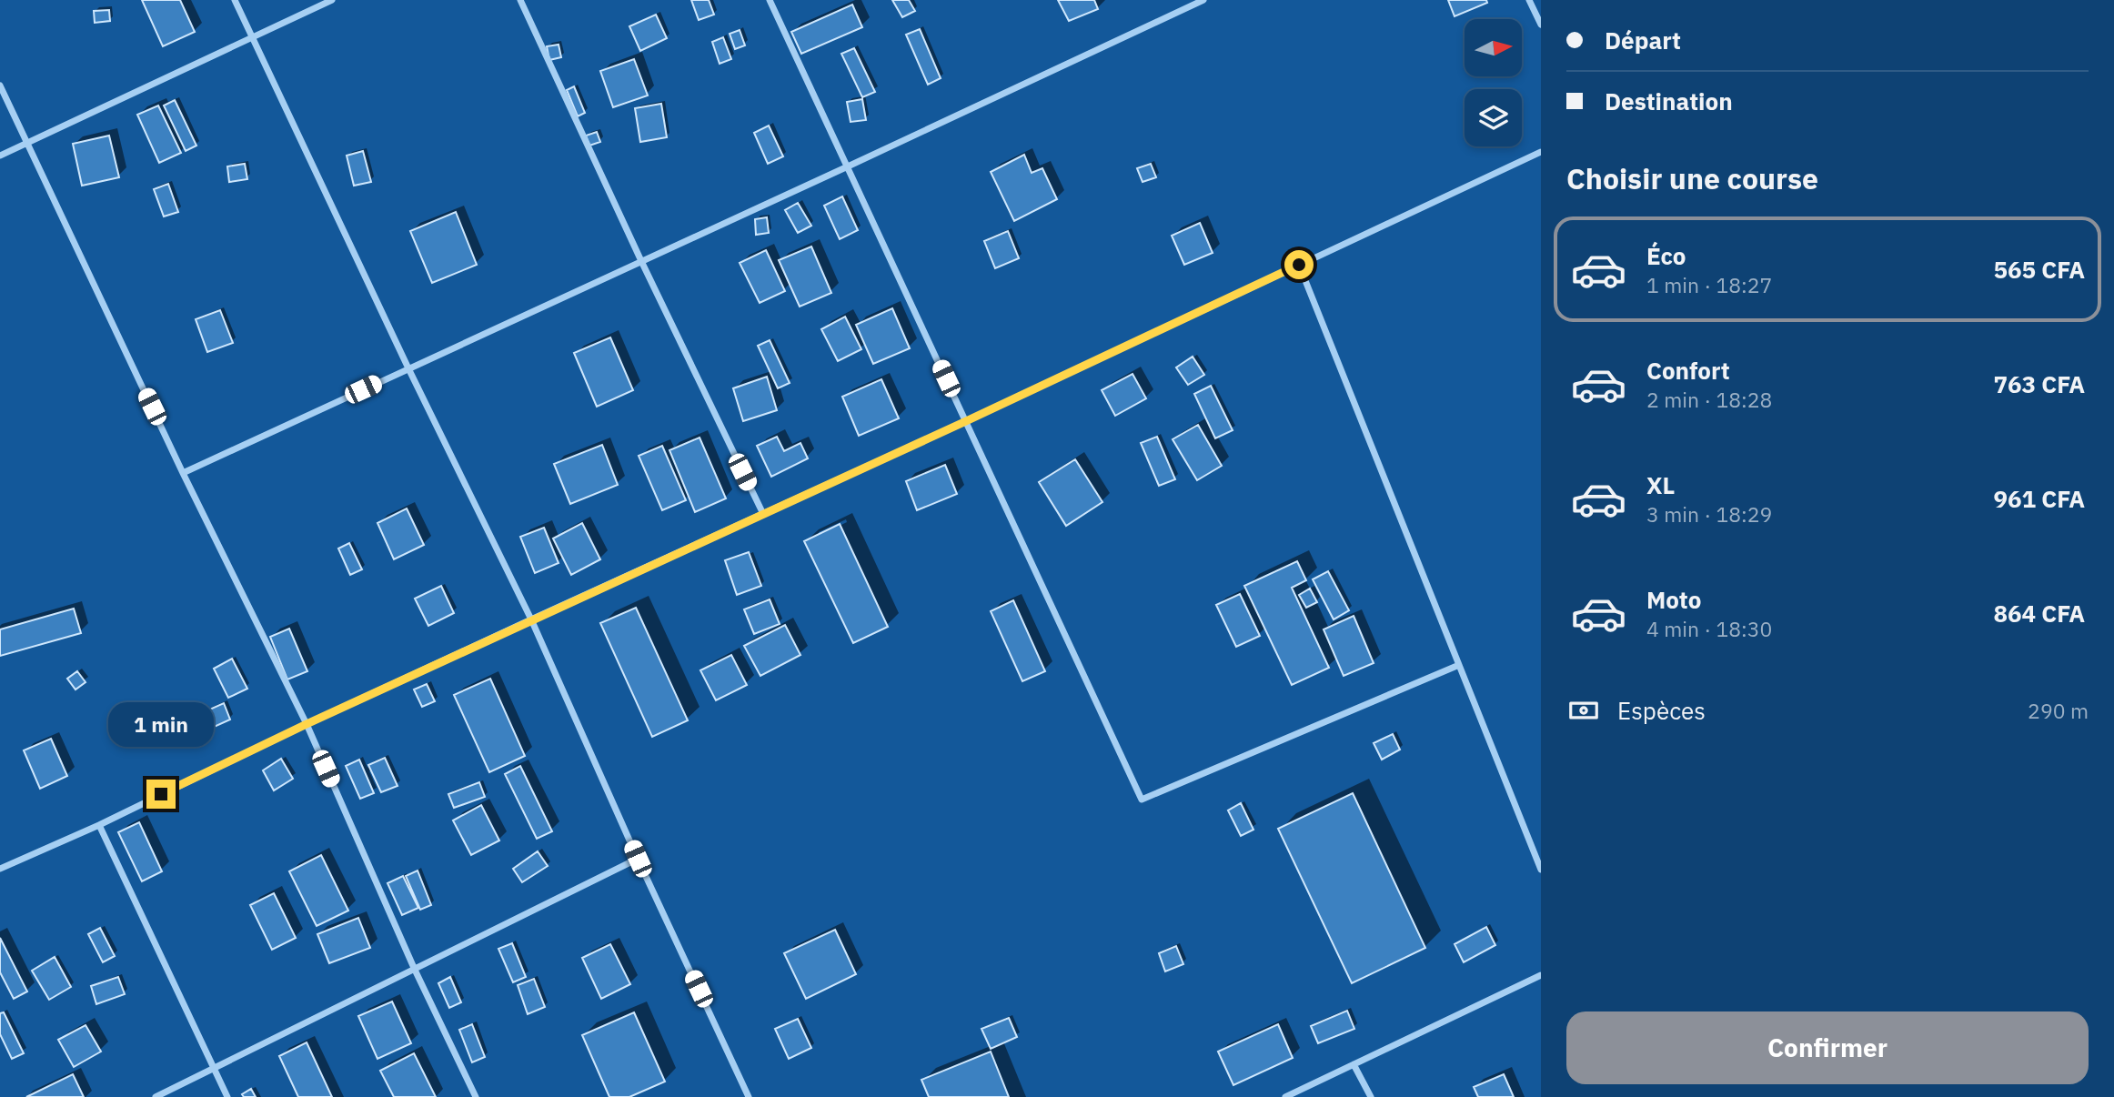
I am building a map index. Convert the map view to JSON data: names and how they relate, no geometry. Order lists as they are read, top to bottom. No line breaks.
{"north":"right","page":{"banner":["Départ","Destination"],"heading":"Choisir une course","list":[{"name":"Éco","note":"1 min · 18:27","value":"565 CFA"},{"name":"Confort","note":"2 min · 18:28","value":"763 CFA"},{"name":"XL","note":"3 min · 18:29","value":"961 CFA"},{"name":"Moto","note":"4 min · 18:30","value":"864 CFA"}],"pay":["Espèces","290 m"],"bubble":"1 min","buttons":"Confirmer"}}
